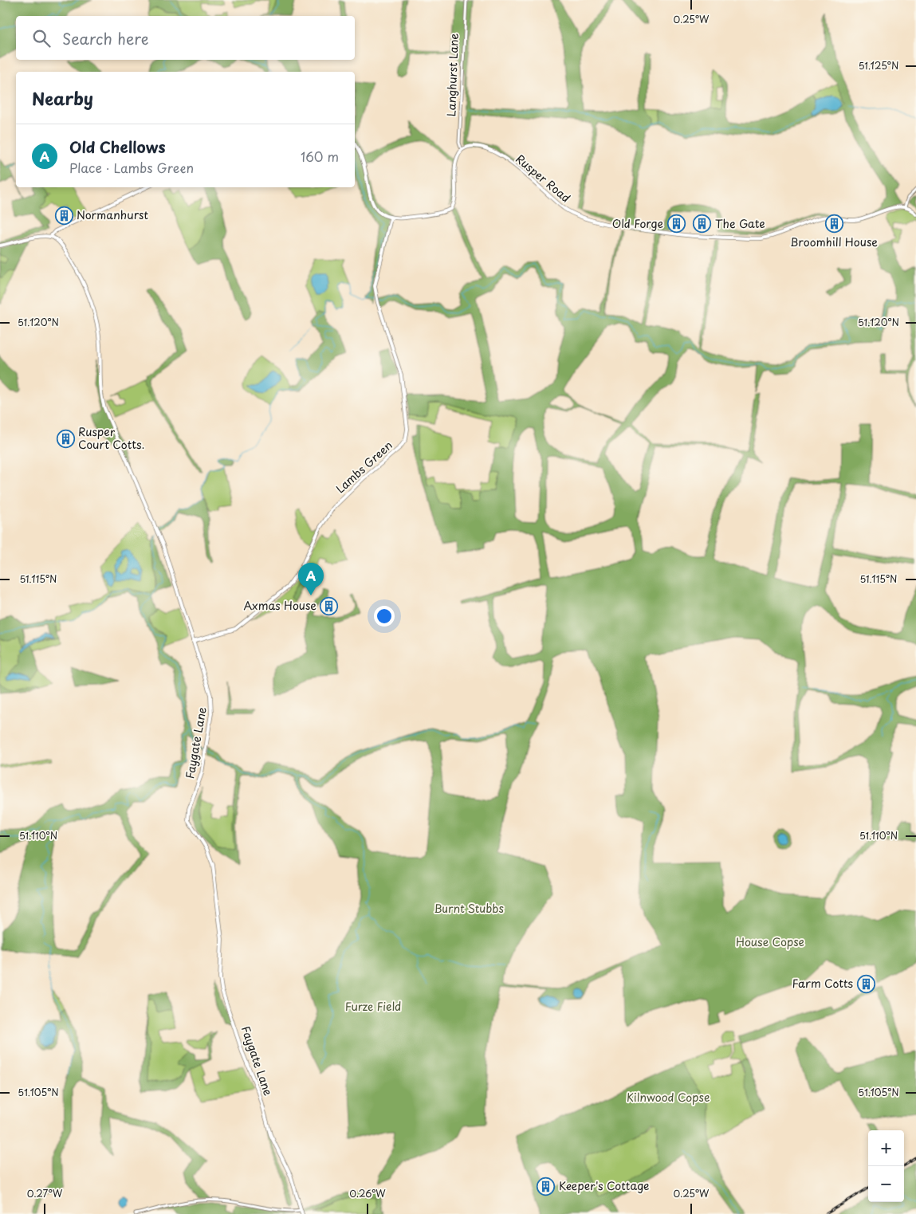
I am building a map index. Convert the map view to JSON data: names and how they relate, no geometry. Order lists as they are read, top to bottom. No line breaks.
{"streets":{"street":["Langhurst Lane","Rusper Road","Lambs Green","Faygate Lane"]},"crossings":[["Langhurst Lane","Rusper Road"],["Lambs Green","Faygate Lane"]],"parks":["Burnt Stubbs","House Copse","Furze Field","Kilnwood Copse"],"places":{"building":["Normanhurst","Old Forge","The Gate","Broomhill House","Rusper Court Cotts.","Axmas House","Farm Cotts","Keeper's Cottage"]},"page":{"search":"Search here","heading":"Nearby","list":[{"mark":"A","name":"Old Chellows","note":"Place · Lambs Green","value":"160 m"}],"pins":"A","map_buttons":["+","−"]},"coordinates":["0.25°W","51.125°N","51.120°N","51.115°N","51.110°N","51.105°N","0.27°W","0.26°W"]}
